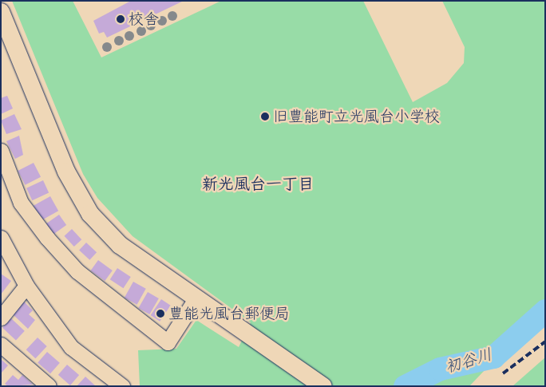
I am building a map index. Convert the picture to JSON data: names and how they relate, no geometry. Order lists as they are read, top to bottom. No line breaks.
{"districts":["新光風台一丁目"],"water":["初谷川"],"places":["校舎","旧豊能町立光風台小学校","豊能光風台郵便局"]}
